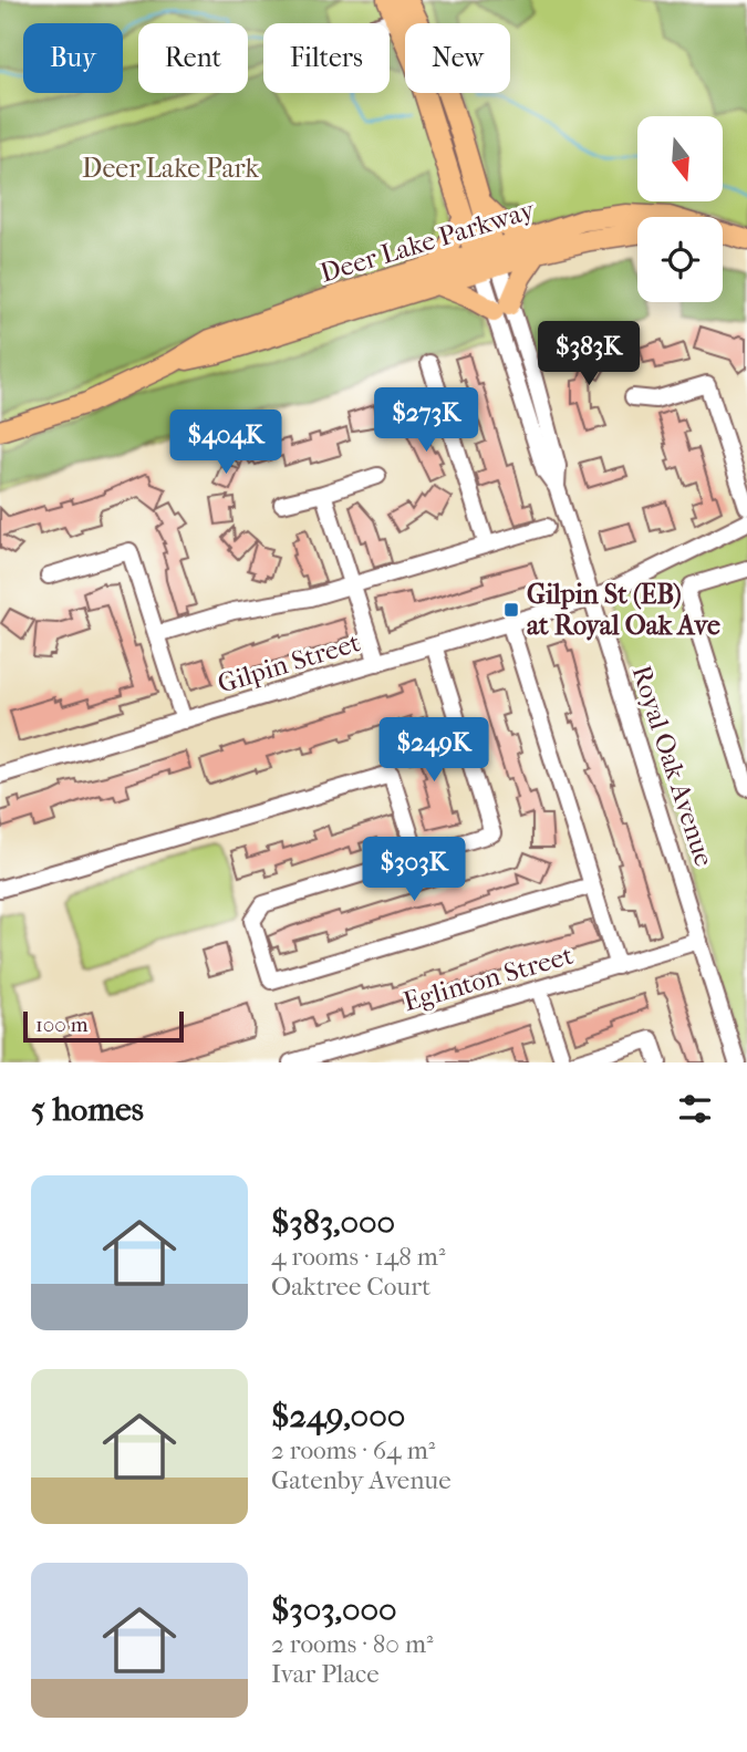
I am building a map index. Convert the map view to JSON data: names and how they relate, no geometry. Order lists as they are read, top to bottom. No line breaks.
{"streets":{"main road":["Deer Lake Parkway","Royal Oak Avenue"],"street":["Gilpin Street","Eglinton Street"]},"crossings":[["Deer Lake Parkway","Royal Oak Avenue"],["Gilpin Street","Royal Oak Avenue"],["Royal Oak Avenue","Eglinton Street"]],"parks":["Deer Lake Park"],"places":{"transit":["Gilpin St (EB) at Royal Oak Ave"]},"scale_bar":"100 m","north":"bottom","page":{"chip":["Buy","Rent","Filters","New"],"price":["$383K","$273K","$404K","$249K","$303K"],"scale":"100 m","heading":"5 homes","list":[{"name":"$383,000","note":"4 rooms · 148 m² · Oaktree Court"},{"name":"$249,000","note":"2 rooms · 64 m² · Gatenby Avenue"},{"name":"$303,000","note":"2 rooms · 80 m² · Ivar Place"}]}}
